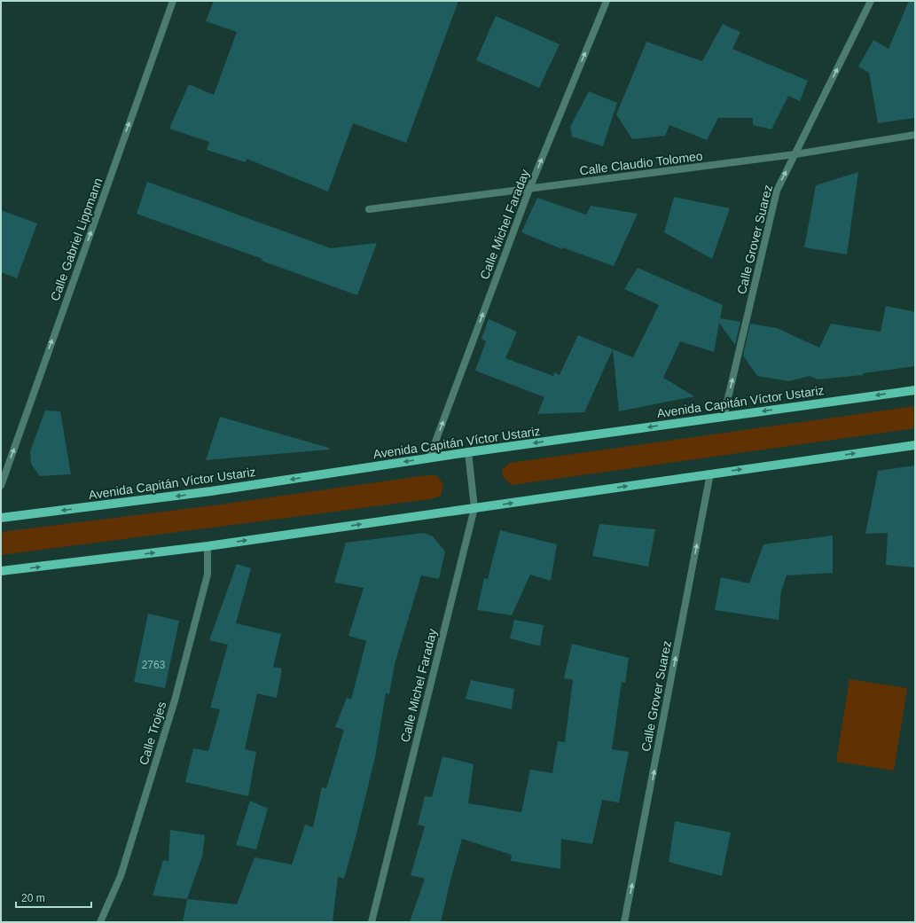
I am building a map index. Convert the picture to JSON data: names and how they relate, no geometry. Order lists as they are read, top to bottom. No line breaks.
{"streets":{"main road":["Avenida Capitán Víctor Ustariz"],"street":["Calle Claudio Tolomeo","Calle Michel Faraday","Calle Gabriel Lippmann","Calle Grover Suarez","Calle Trojes"]},"crossings":[["Calle Claudio Tolomeo","Calle Michel Faraday"],["Calle Claudio Tolomeo","Calle Grover Suarez"],["Calle Michel Faraday","Avenida Capitán Víctor Ustariz"],["Calle Grover Suarez","Avenida Capitán Víctor Ustariz"]],"one_way":["Calle Michel Faraday","Calle Gabriel Lippmann","Calle Grover Suarez"],"house_numbers":["2763"],"scale_bar":"20 m"}
